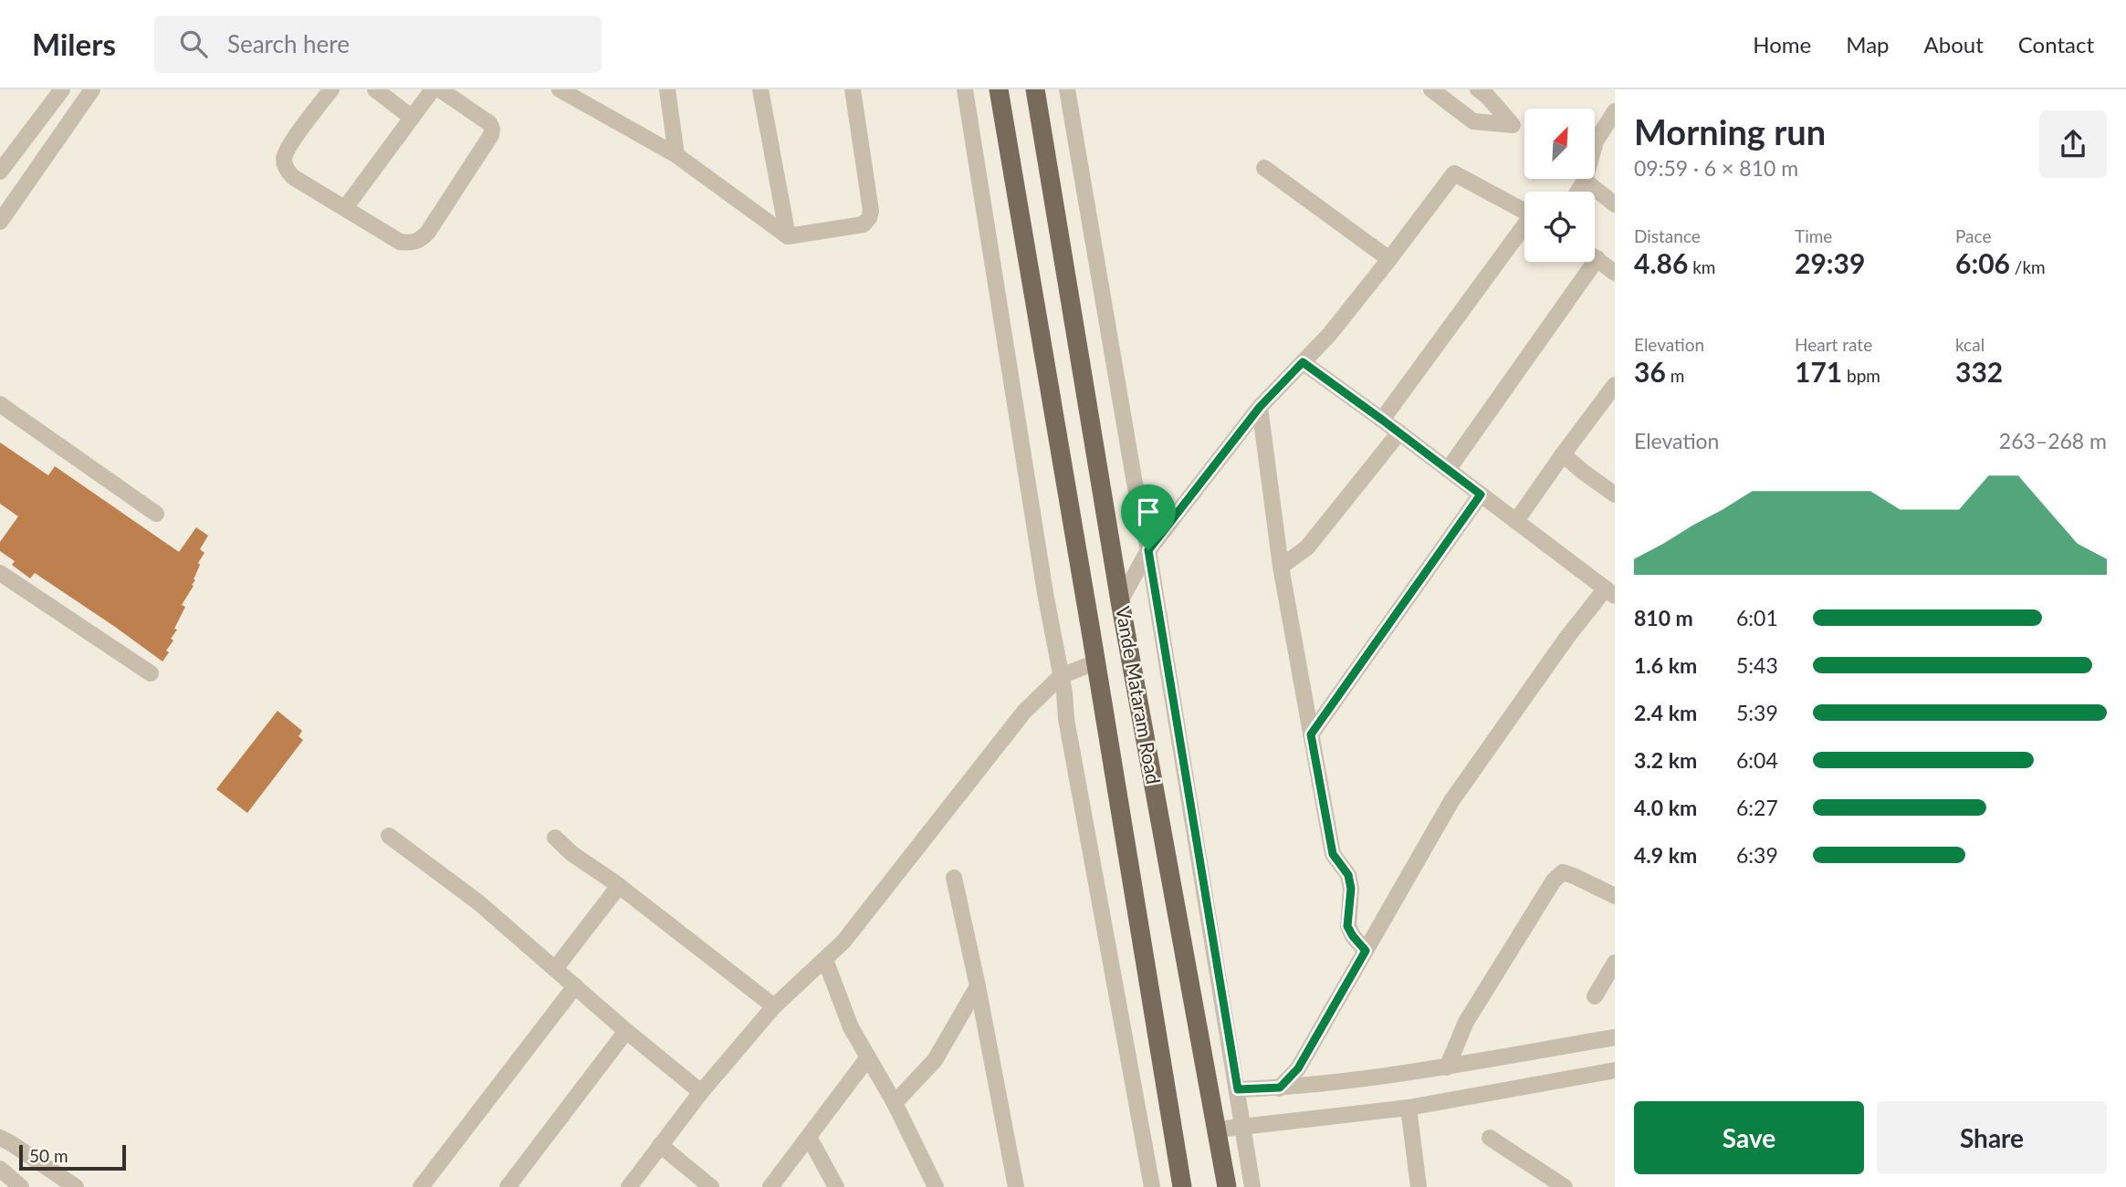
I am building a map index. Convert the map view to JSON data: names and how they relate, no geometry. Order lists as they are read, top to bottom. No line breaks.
{"streets":{"main road":["Vande Mataram Road"]},"scale_bar":"50 m","north":"top right","page":{"header":"Milers","search":"Search here","nav":["Home","Map","About","Contact"],"heading":["Morning run","09:59 · 6 × 810 m"],"stats":[["Distance","4.86 km"],["Time","29:39"],["Pace","6:06 /km"],["Elevation","36 m"],["Heart rate","171 bpm"],["kcal","332"]],"chart":["Elevation","263–268 m"],"list":[{"name":"810 m","note":"6:01"},{"name":"1.6 km","note":"5:43"},{"name":"2.4 km","note":"5:39"},{"name":"3.2 km","note":"6:04"},{"name":"4.0 km","note":"6:27"},{"name":"4.9 km","note":"6:39"}],"buttons":["Save","Share"],"scale":"50 m"}}
